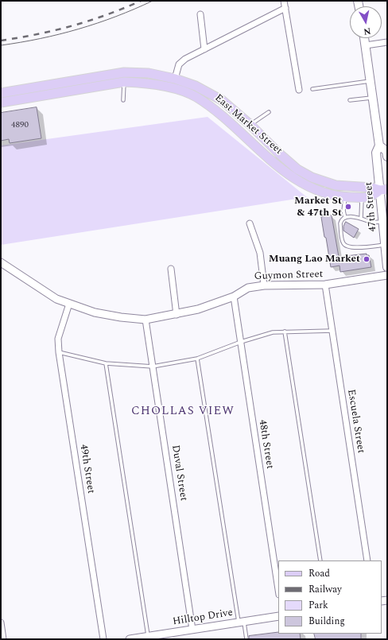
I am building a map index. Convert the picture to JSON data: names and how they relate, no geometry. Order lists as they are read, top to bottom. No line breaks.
{"streets":{"main road":["East Market Street","47th Street"],"street":["Guymon Street","Escuela Street","48th Street","49th Street","Duval Street","Hilltop Drive"]},"crossings":[["East Market Street","47th Street"],["Guymon Street","Escuela Street"],["Guymon Street","48th Street"],["Guymon Street","49th Street"],["Guymon Street","Duval Street"],["Duval Street","Hilltop Drive"]],"districts":["CHOLLAS VIEW"],"places":["Market St & 47th St","Muang Lao Market"],"house_numbers":["4890"],"legend":["Road","Railway","Park","Building"],"north":"bottom"}
